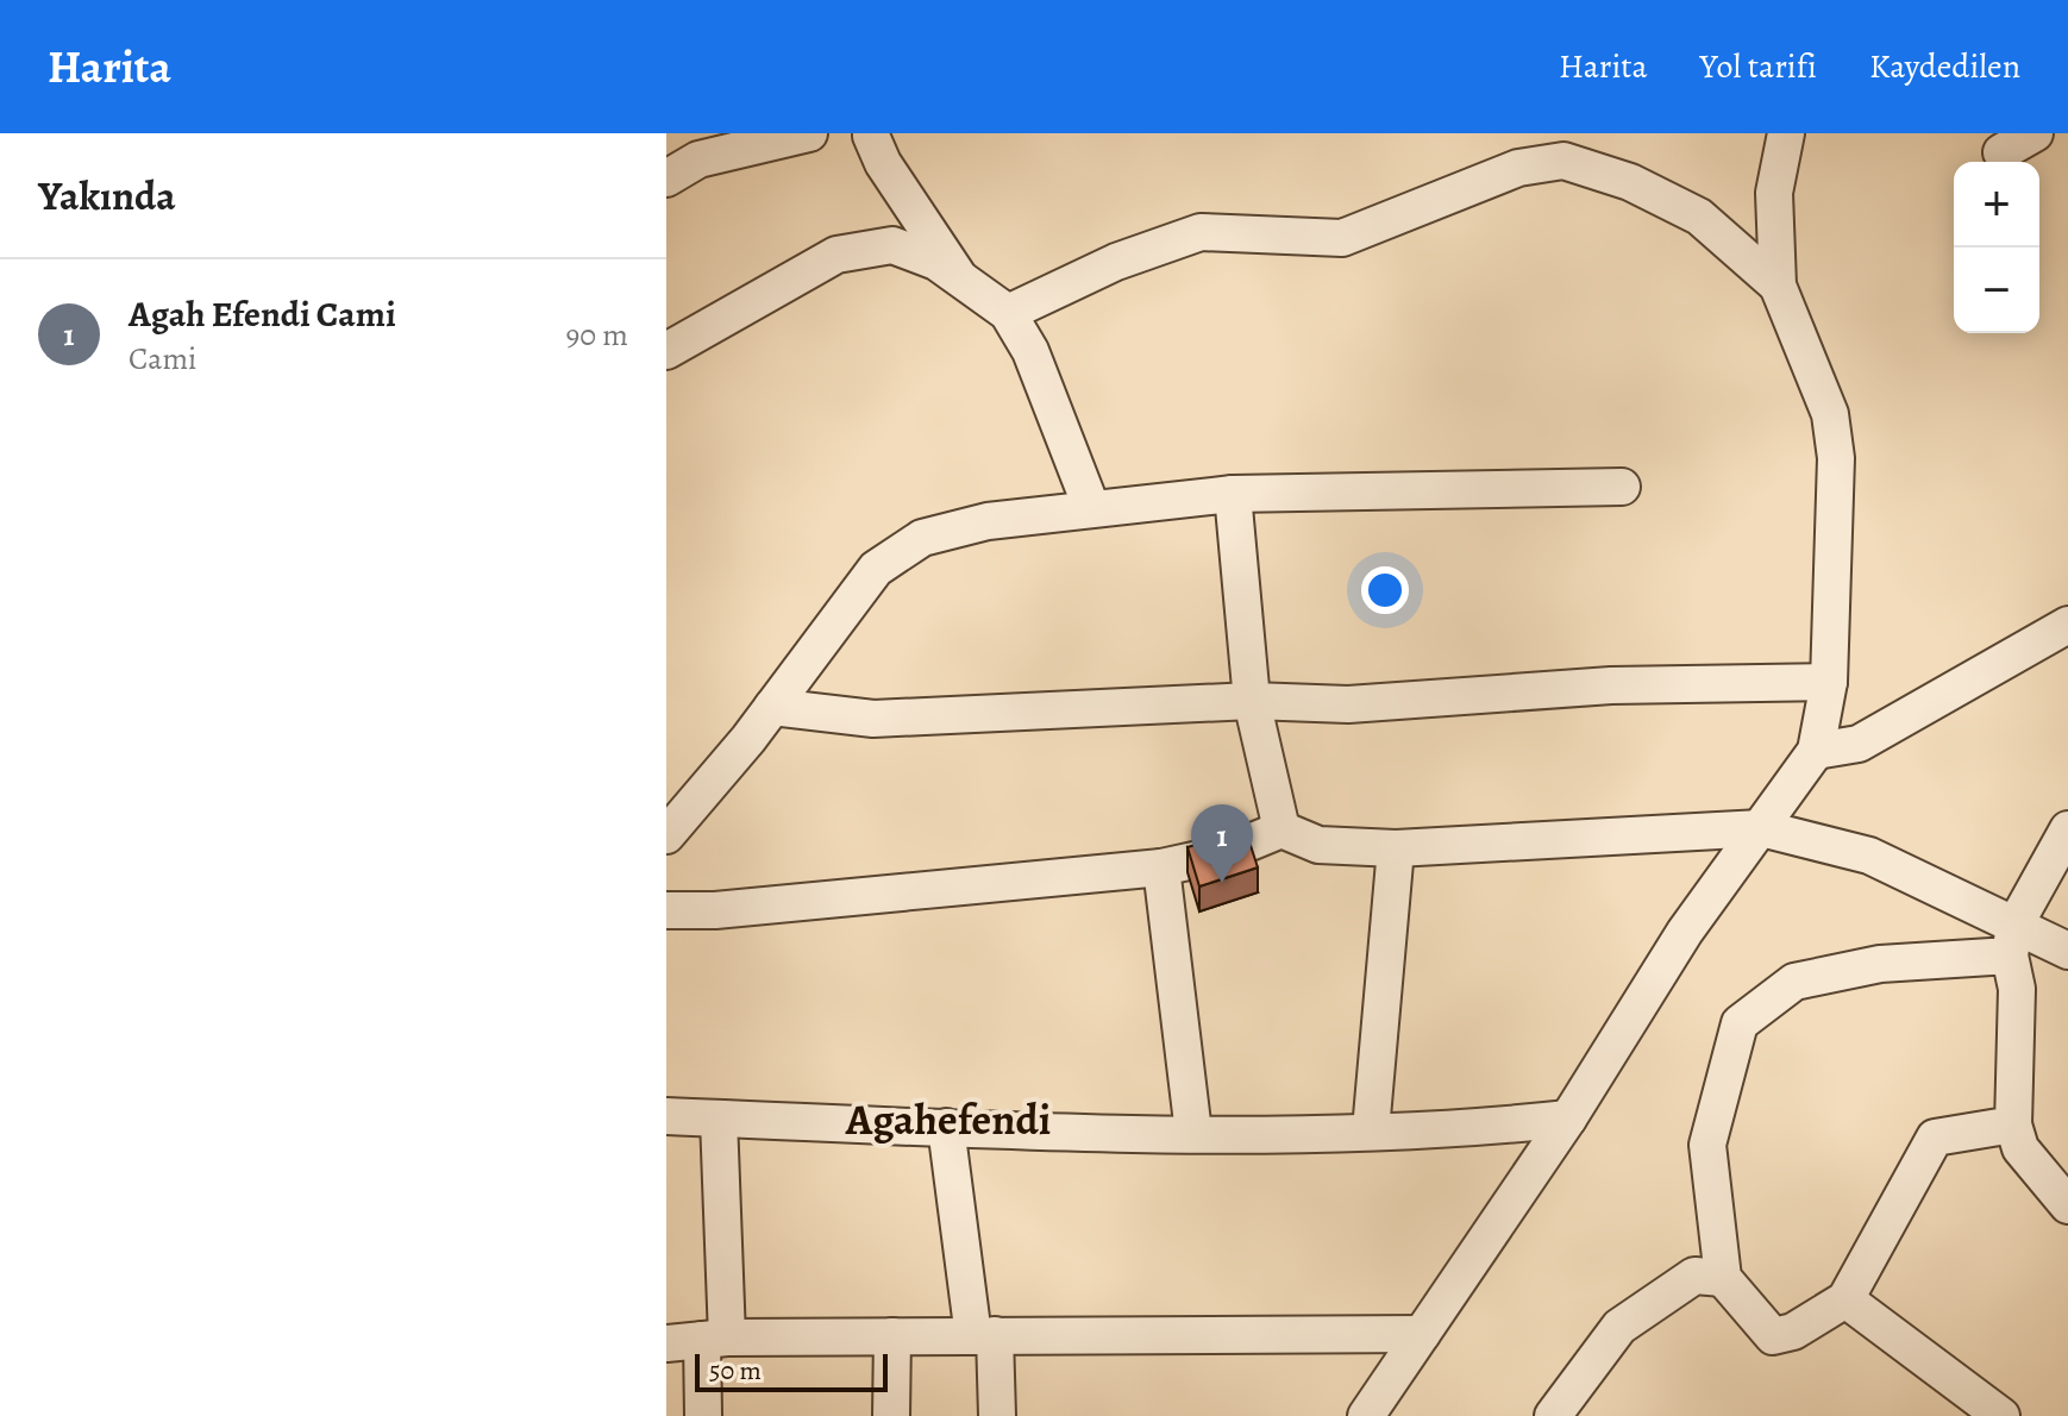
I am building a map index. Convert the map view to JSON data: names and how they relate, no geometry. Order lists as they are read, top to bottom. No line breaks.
{"districts":["Agahefendi"],"scale_bar":"50 m","page":{"header":"Harita","nav":["Harita","Yol tarifi","Kaydedilen"],"heading":"Yakında","map_buttons":["+","−"],"list":[{"mark":"1","name":"Agah Efendi Cami","note":"Cami","value":"90 m"}],"pins":"1","scale":"50 m"}}
